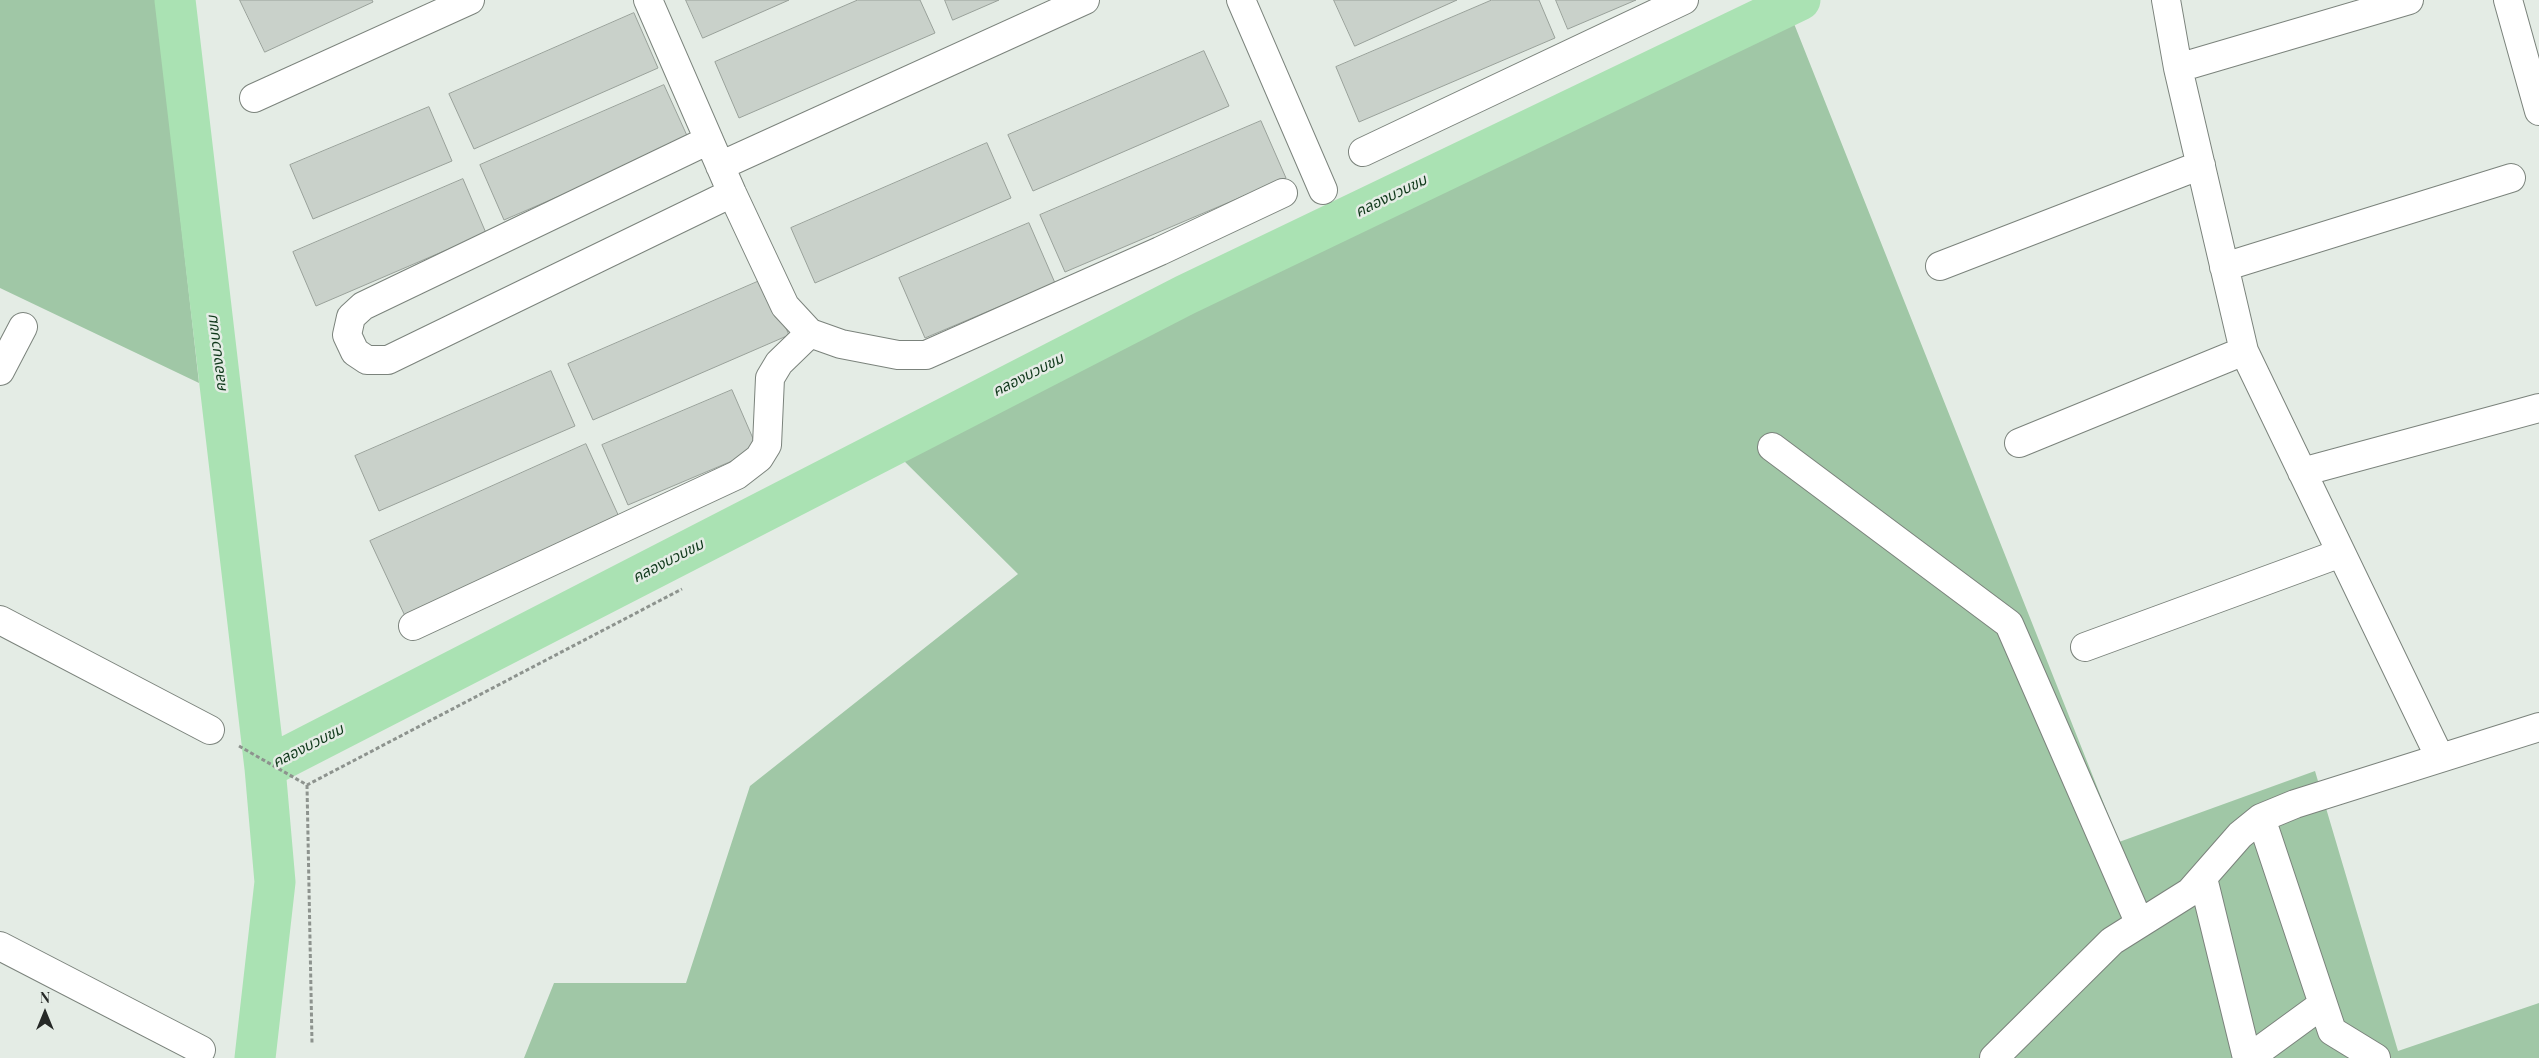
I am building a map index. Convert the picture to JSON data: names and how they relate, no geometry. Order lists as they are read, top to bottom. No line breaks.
{"water":["คลองบวบขม"],"north":"top"}
